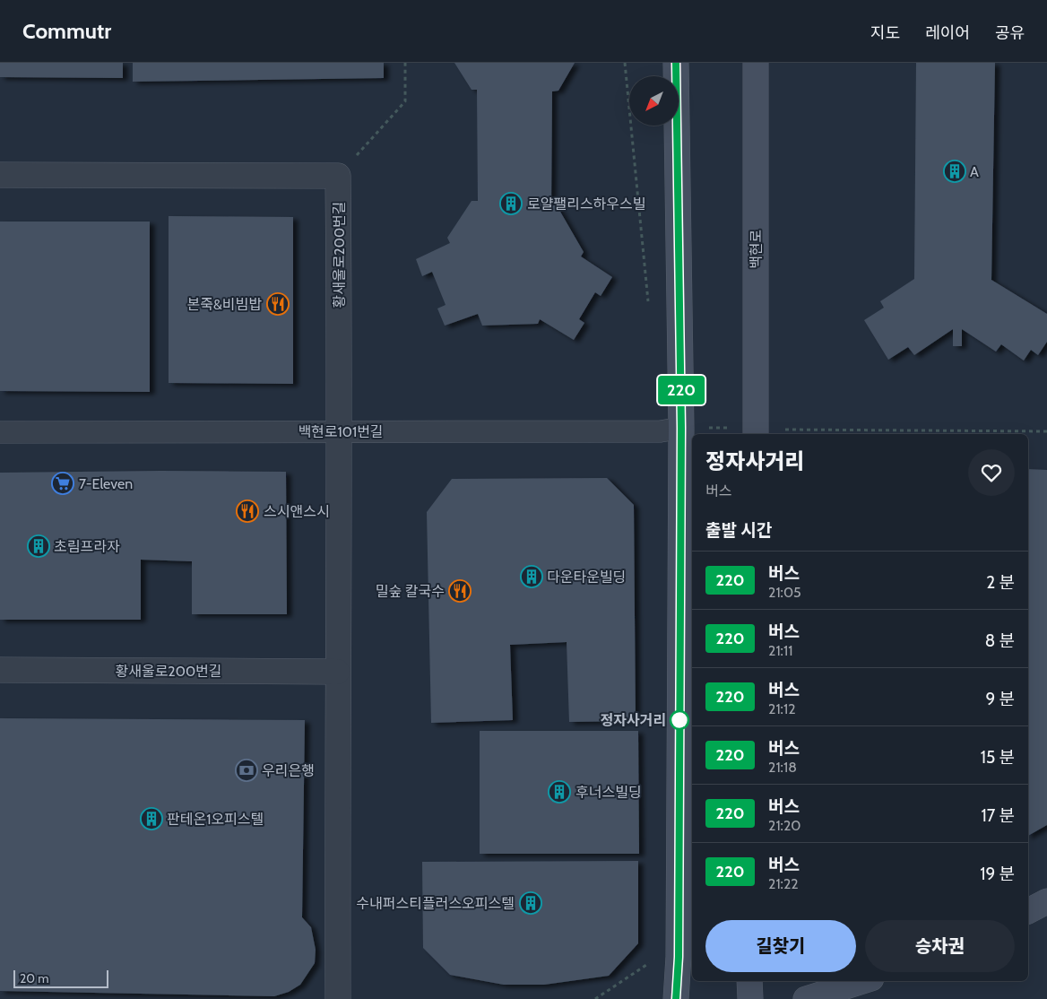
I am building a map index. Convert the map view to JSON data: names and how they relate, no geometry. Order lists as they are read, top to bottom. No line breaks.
{"streets":{"main road":["백현로"],"street":["황새울로200번길","백현로101번길"]},"crossings":[["황새울로200번길","백현로101번길"]],"places":{"building":["A","로얄팰리스하우스빌","초림프라자","다운타운빌딩","후너스빌딩","판테온1오피스텔","수내퍼스티플러스오피스텔"],"restaurant":["본죽&비빔밥","스시앤스시","밀숲 칼국수"],"supermarket":["7-Eleven"],"other":["정자사거리"],"bank":["우리은행"]},"lines":["bus line 220"],"scale_bar":"20 m","north":"bottom left","page":{"header":"Commutr","nav":["지도","레이어","공유"],"on_map":"220","heading":[["정자사거리","버스"],"출발 시간"],"list":[{"mark":"220","name":"버스","note":"21:05","value":"2 분"},{"mark":"220","name":"버스","note":"21:11","value":"8 분"},{"mark":"220","name":"버스","note":"21:12","value":"9 분"},{"mark":"220","name":"버스","note":"21:18","value":"15 분"},{"mark":"220","name":"버스","note":"21:20","value":"17 분"},{"mark":"220","name":"버스","note":"21:22","value":"19 분"}],"buttons":["길찾기","승차권"],"scale":"20 m"}}
